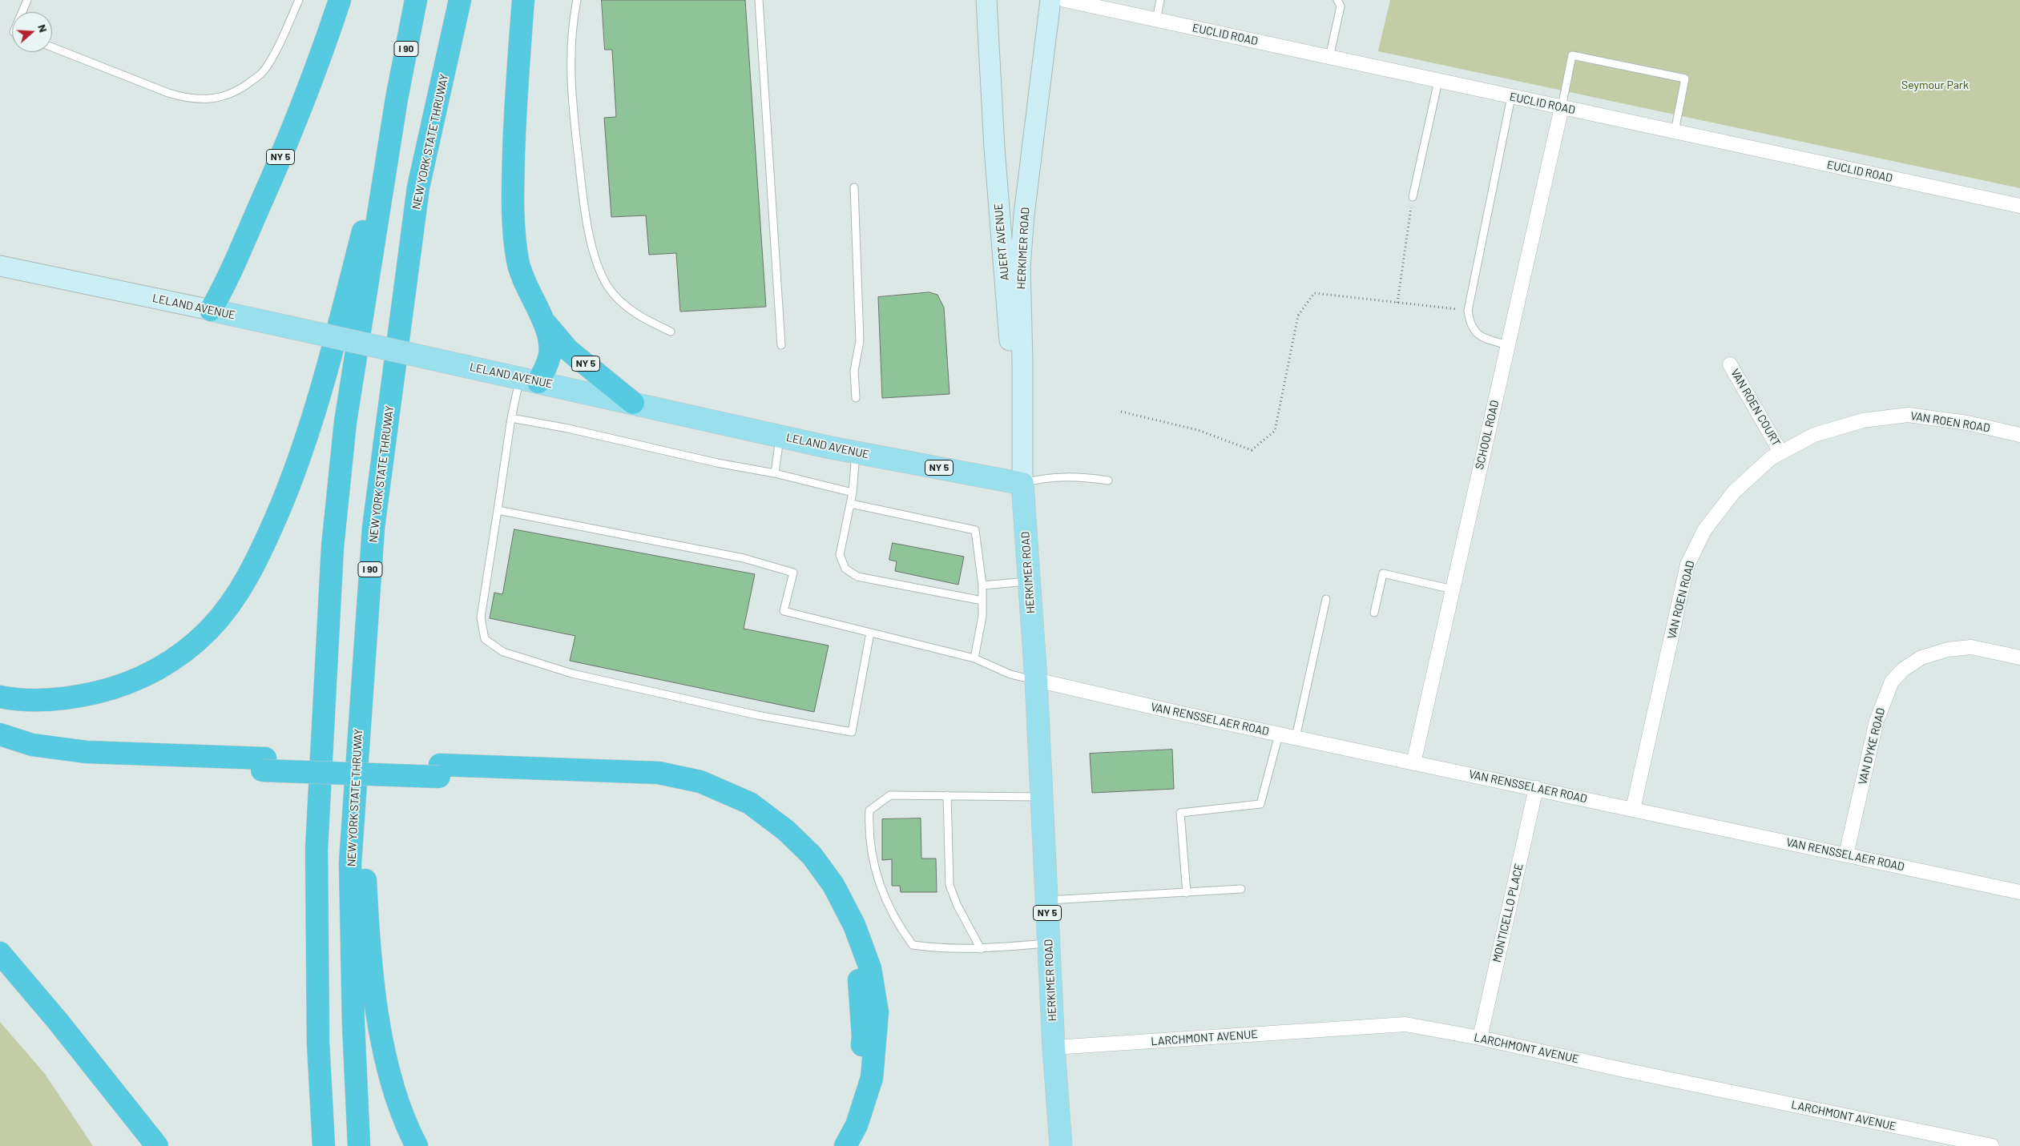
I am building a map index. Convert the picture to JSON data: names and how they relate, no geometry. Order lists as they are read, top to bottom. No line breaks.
{"streets":{"highway":["I 90","NEW YORK STATE THRUWAY","NY 5"],"main road":["AUERT AVENUE","HERKIMER ROAD","LELAND AVENUE"],"street":["EUCLID ROAD","VAN ROEN COURT","VAN ROEN ROAD","SCHOOL ROAD","VAN RENSSELAER ROAD","VAN DYKE ROAD","MONTICELLO PLACE","LARCHMONT AVENUE"]},"crossings":[["EUCLID ROAD","SCHOOL ROAD"],["NY 5","LELAND AVENUE"],["AUERT AVENUE","HERKIMER ROAD"],["AUERT AVENUE","LELAND AVENUE"],["HERKIMER ROAD","LELAND AVENUE"],["HERKIMER ROAD","VAN RENSSELAER ROAD"],["HERKIMER ROAD","LARCHMONT AVENUE"],["VAN ROEN COURT","VAN ROEN ROAD"],["VAN ROEN ROAD","VAN RENSSELAER ROAD"],["SCHOOL ROAD","VAN RENSSELAER ROAD"],["VAN RENSSELAER ROAD","VAN DYKE ROAD"],["VAN RENSSELAER ROAD","MONTICELLO PLACE"],["MONTICELLO PLACE","LARCHMONT AVENUE"]],"parks":["Seymour Park"],"north":"right"}
